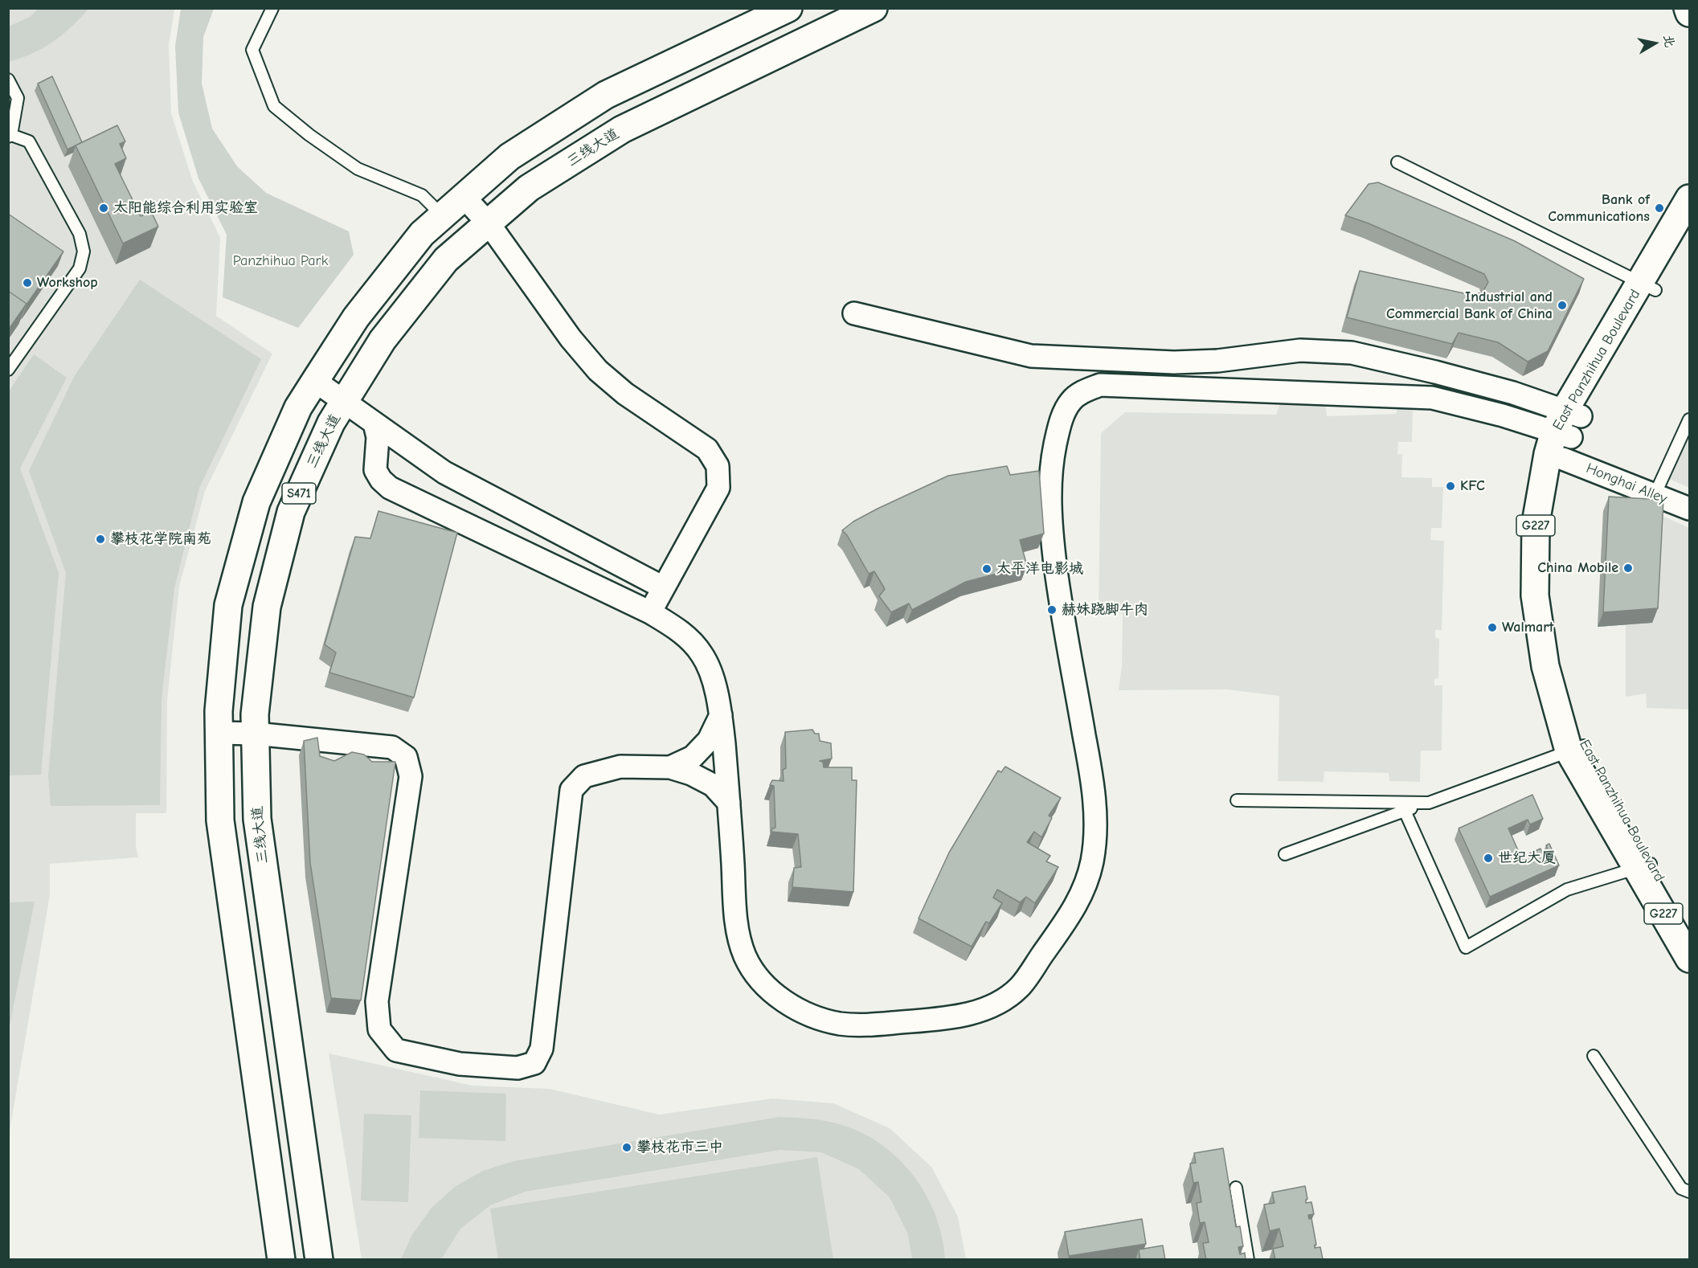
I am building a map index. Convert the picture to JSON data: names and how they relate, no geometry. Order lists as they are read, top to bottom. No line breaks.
{"streets":{"main road":["三线大道","East Panzhihua Boulevard","S471","G227"],"street":["Honghai Alley"]},"crossings":[["East Panzhihua Boulevard","Honghai Alley"]],"parks":["Panzhihua Park"],"places":["太阳能综合利用实验室","Bank of Communications","Workshop","Industrial and Commercial Bank of China","KFC","攀枝花学院南苑","China Mobile","太平洋电影城","赫妹跷脚牛肉","Walmart","世纪大厦","攀枝花市三中"],"north":"right"}
